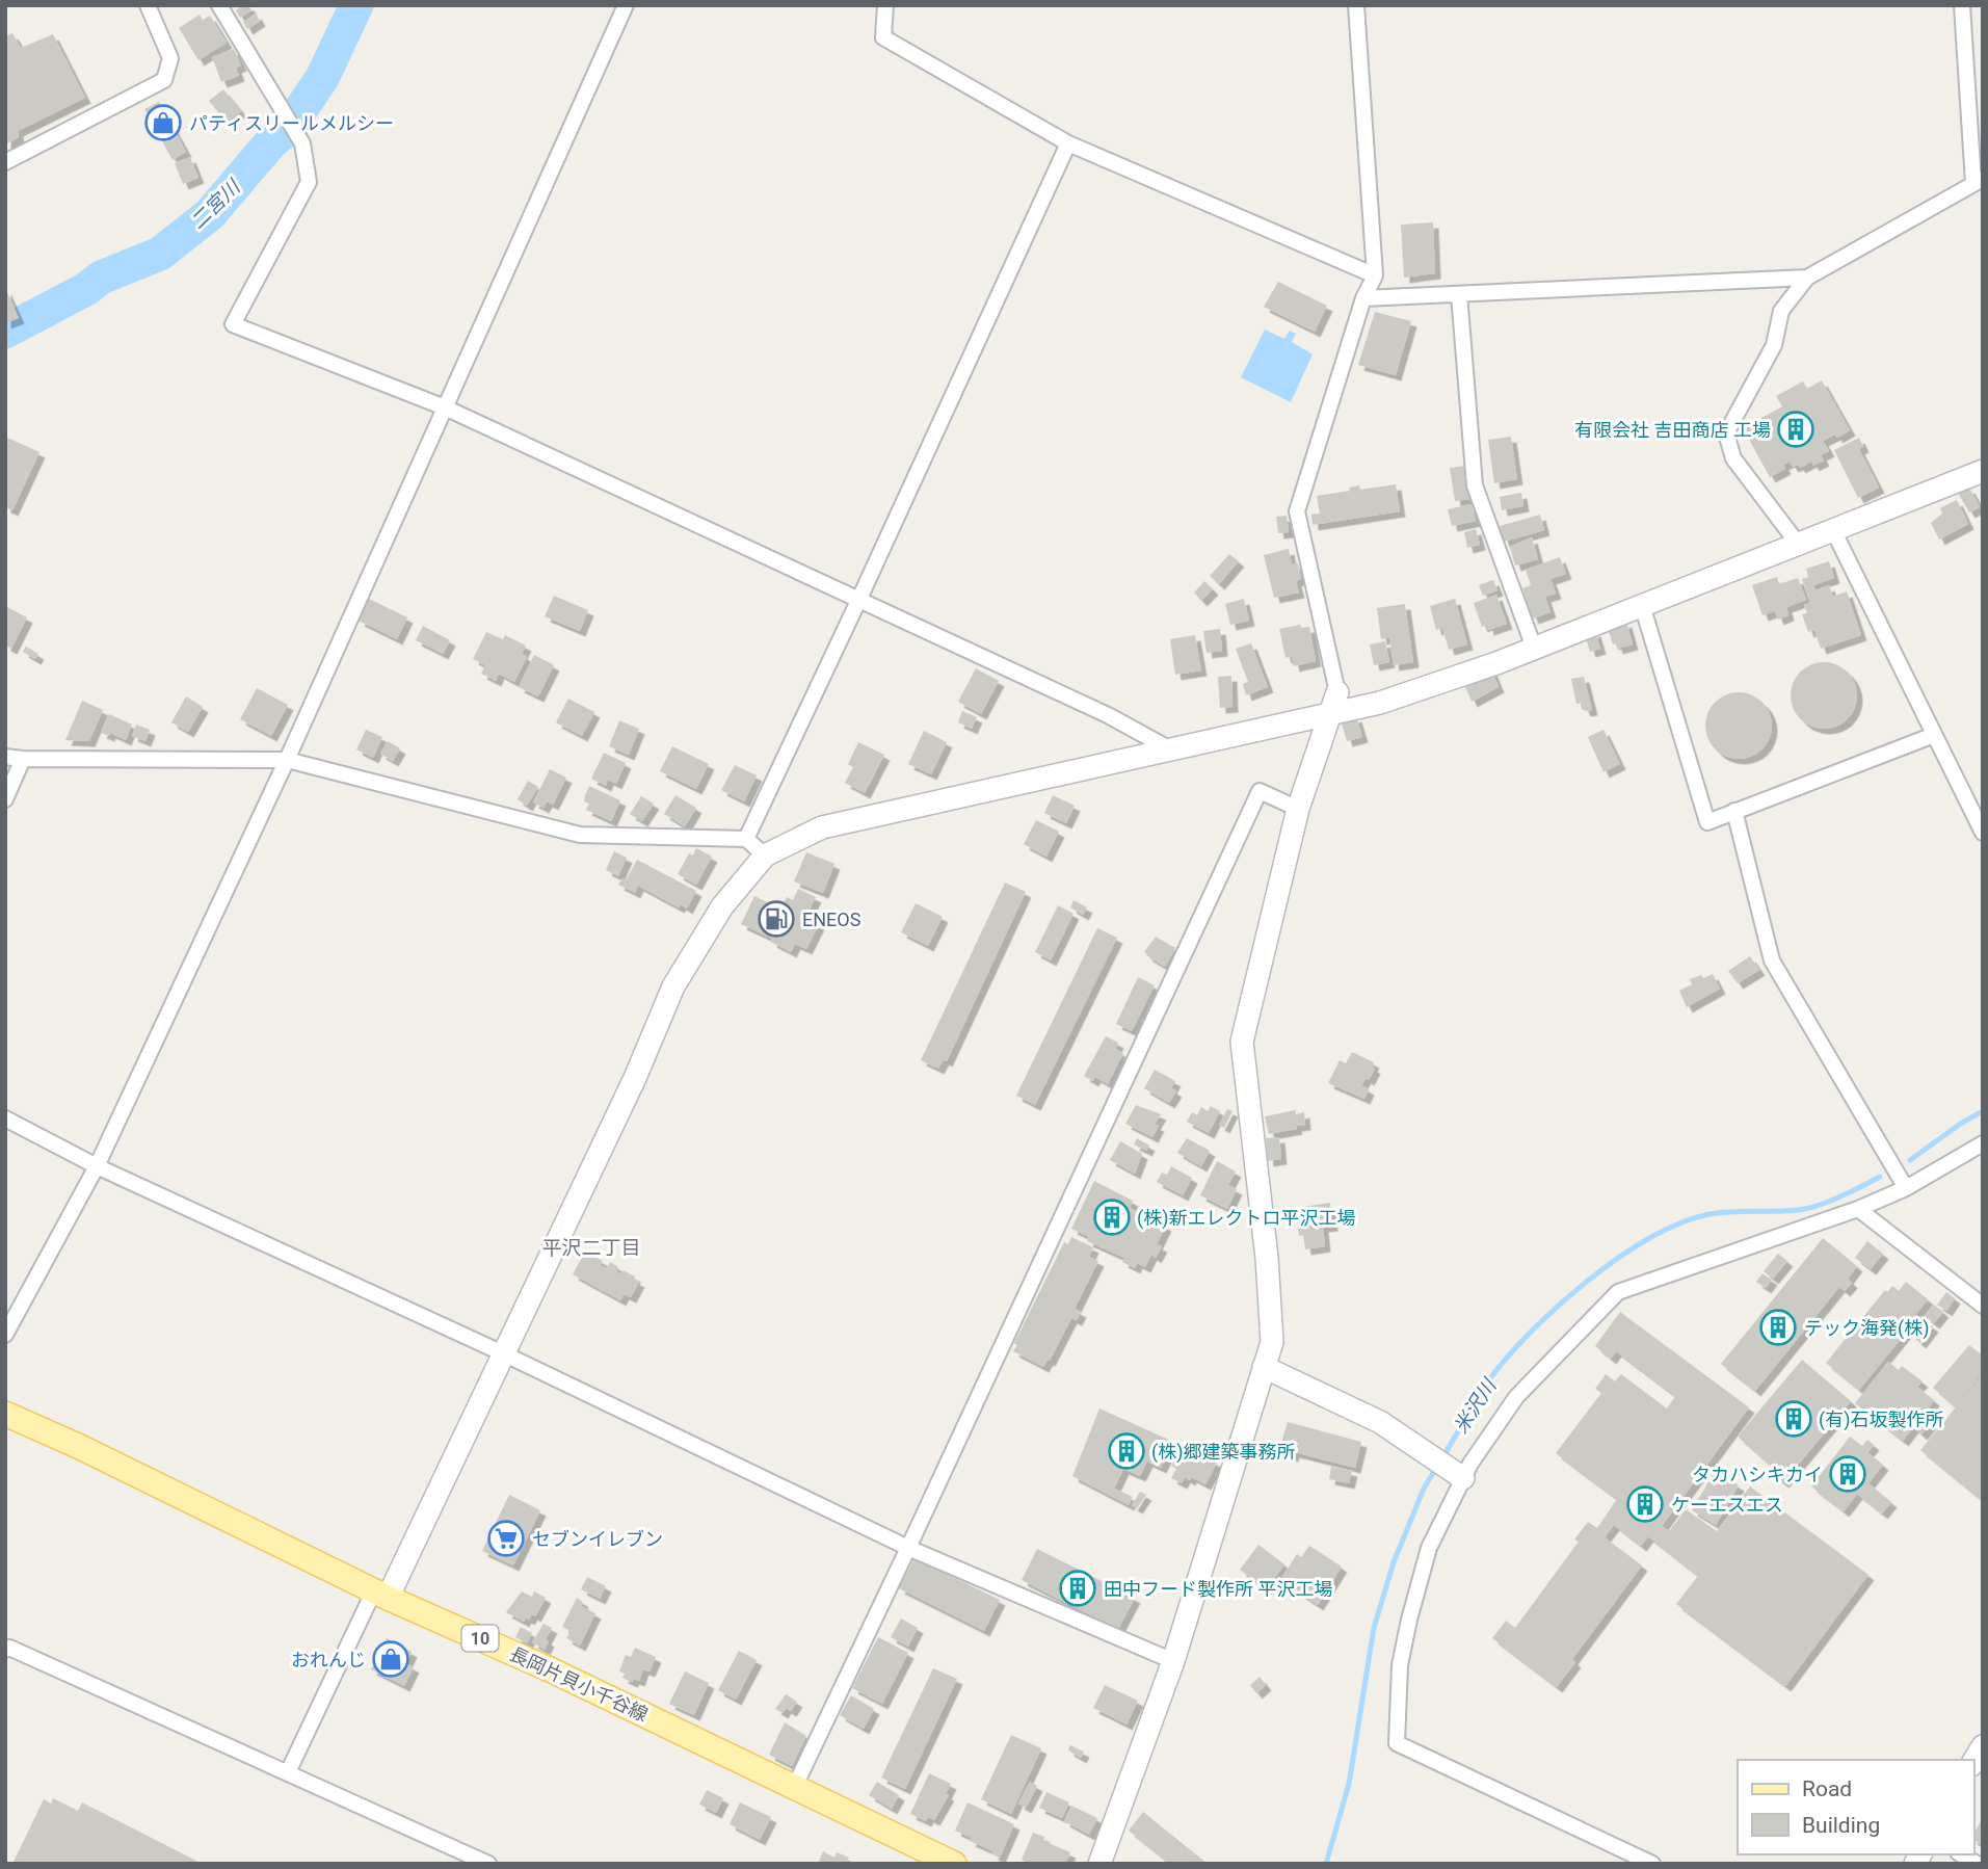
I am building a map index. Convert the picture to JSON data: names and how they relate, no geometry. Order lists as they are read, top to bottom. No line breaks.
{"streets":{"main road":["10","長岡片貝小千谷線"]},"districts":["平沢二丁目"],"water":["二宮川","米沢川"],"places":{"shop":["パティスリールメルシー","おれんじ"],"building":["有限会社 吉田商店 工場","(株)新エレクトロ平沢工場","テック海発(株)","(有)石坂製作所","(株)郷建築事務所","タカハシキカイ","ケーエスエス","田中フード製作所 平沢工場"],"fuel station":["ENEOS"],"supermarket":["セブンイレブン"]},"legend":["Road","Building"]}
